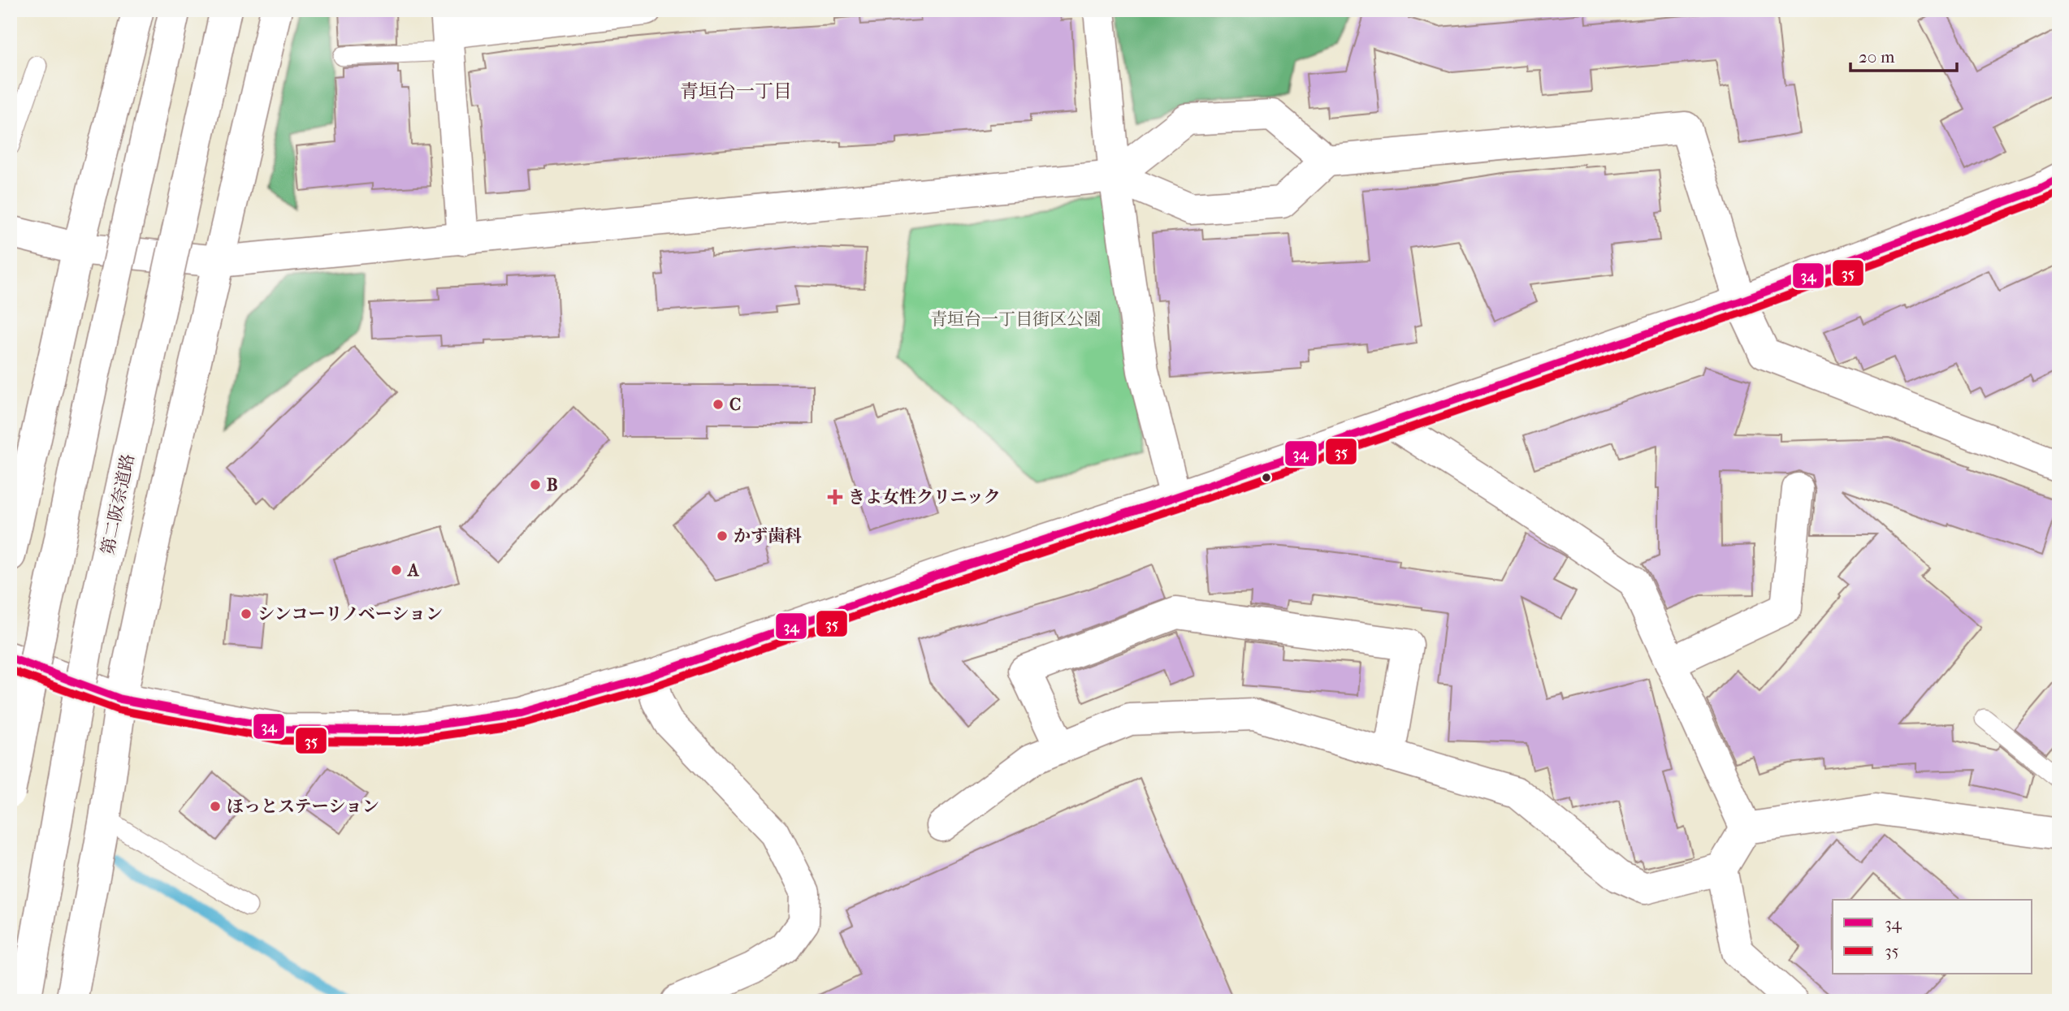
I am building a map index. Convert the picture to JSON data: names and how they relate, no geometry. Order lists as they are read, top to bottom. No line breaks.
{"streets":{"main road":["第二阪奈道路"]},"districts":["青垣台一丁目"],"parks":["青垣台一丁目街区公園"],"places":{"other":["C","B","かず歯科","A","シンコーリノベーション","ほっとステーション"],"health":["きよ女性クリニック"]},"lines":["transit line 34","transit line 35"],"legend":["34","35"],"scale_bar":"20 m"}
